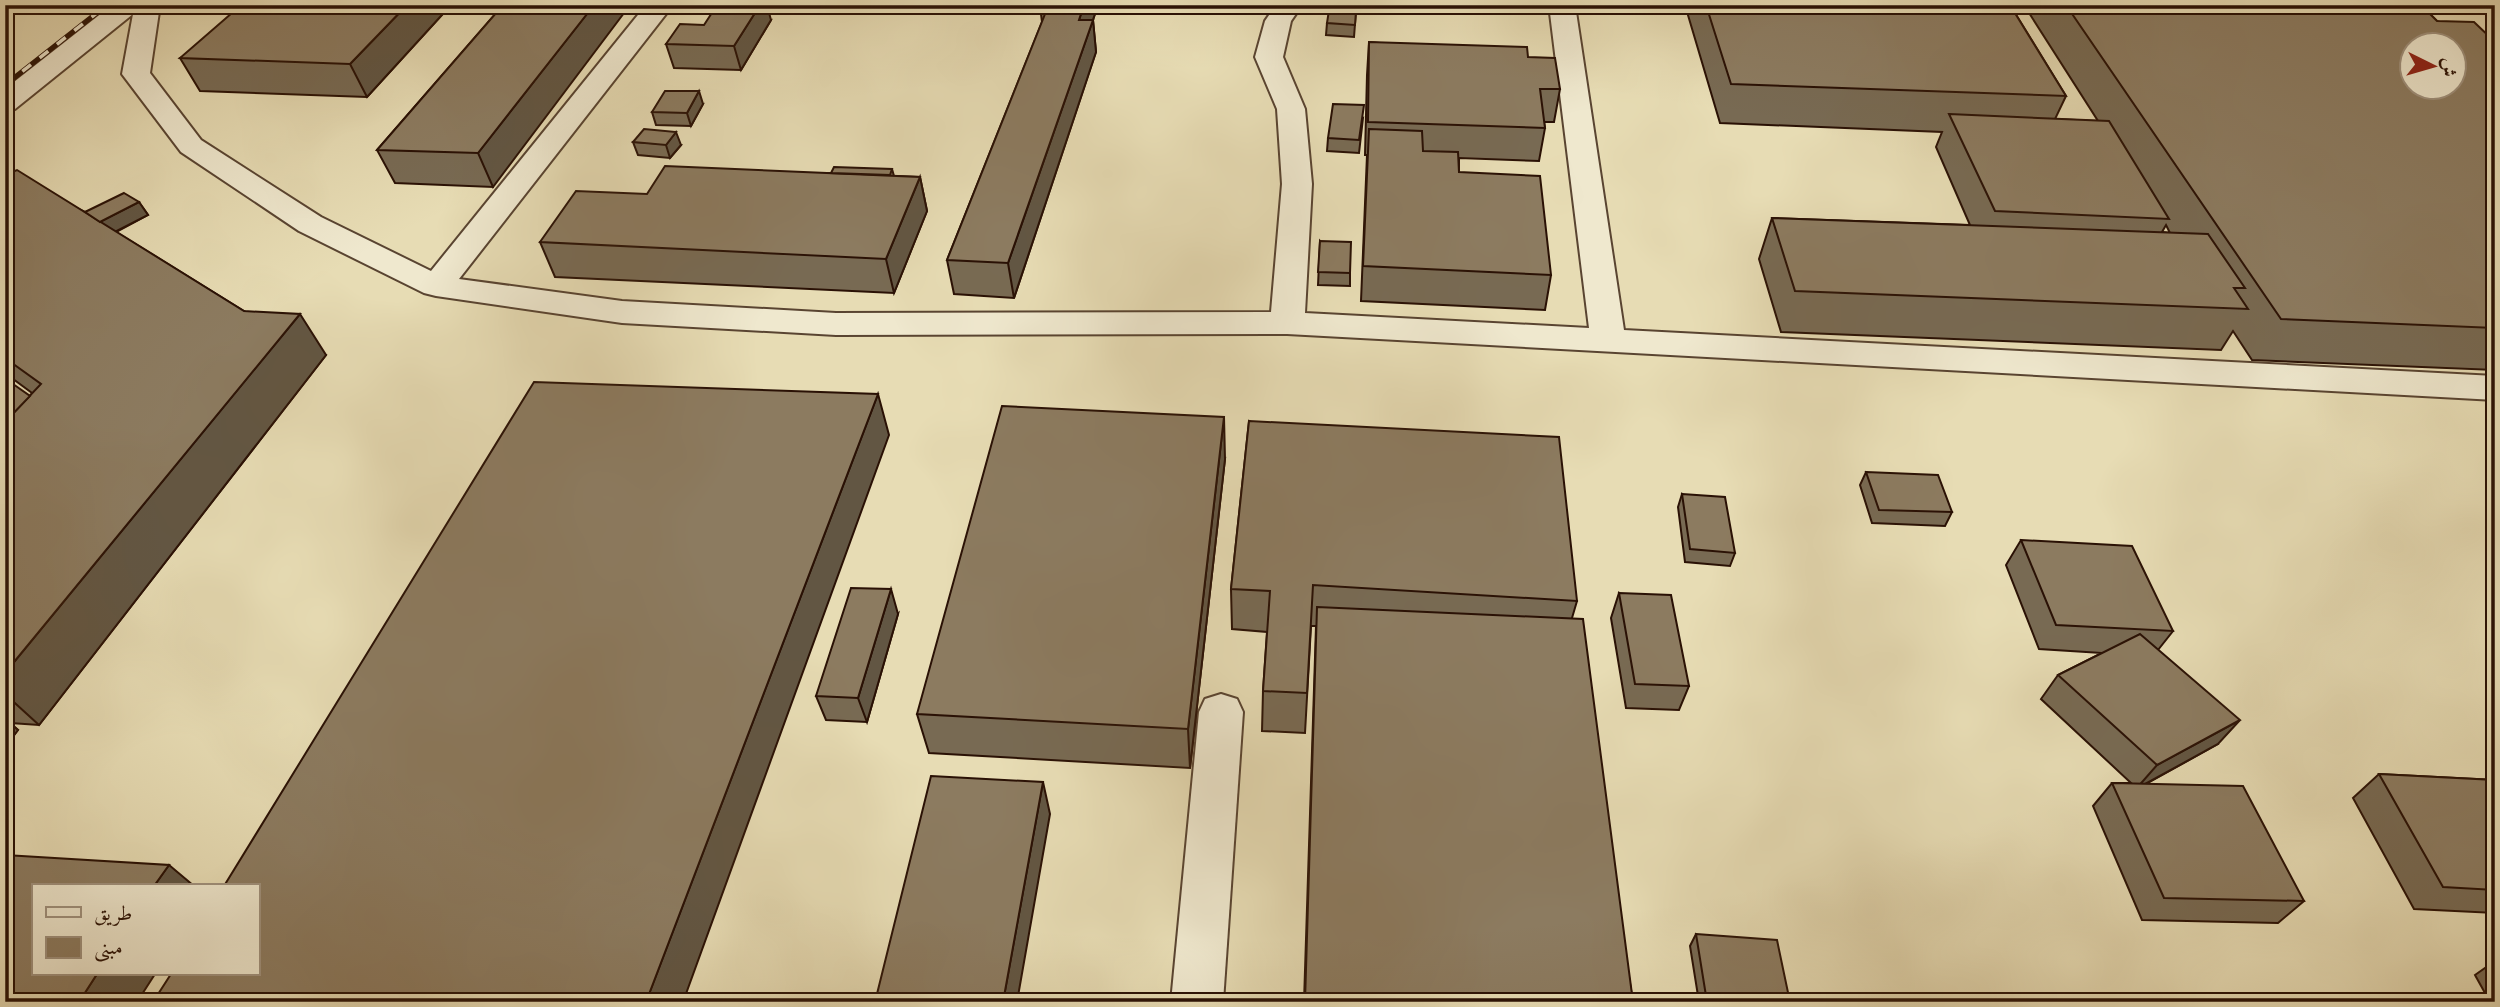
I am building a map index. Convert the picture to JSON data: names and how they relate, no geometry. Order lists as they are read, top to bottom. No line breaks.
{"legend":["طريق","مبنى"],"north":"right"}
